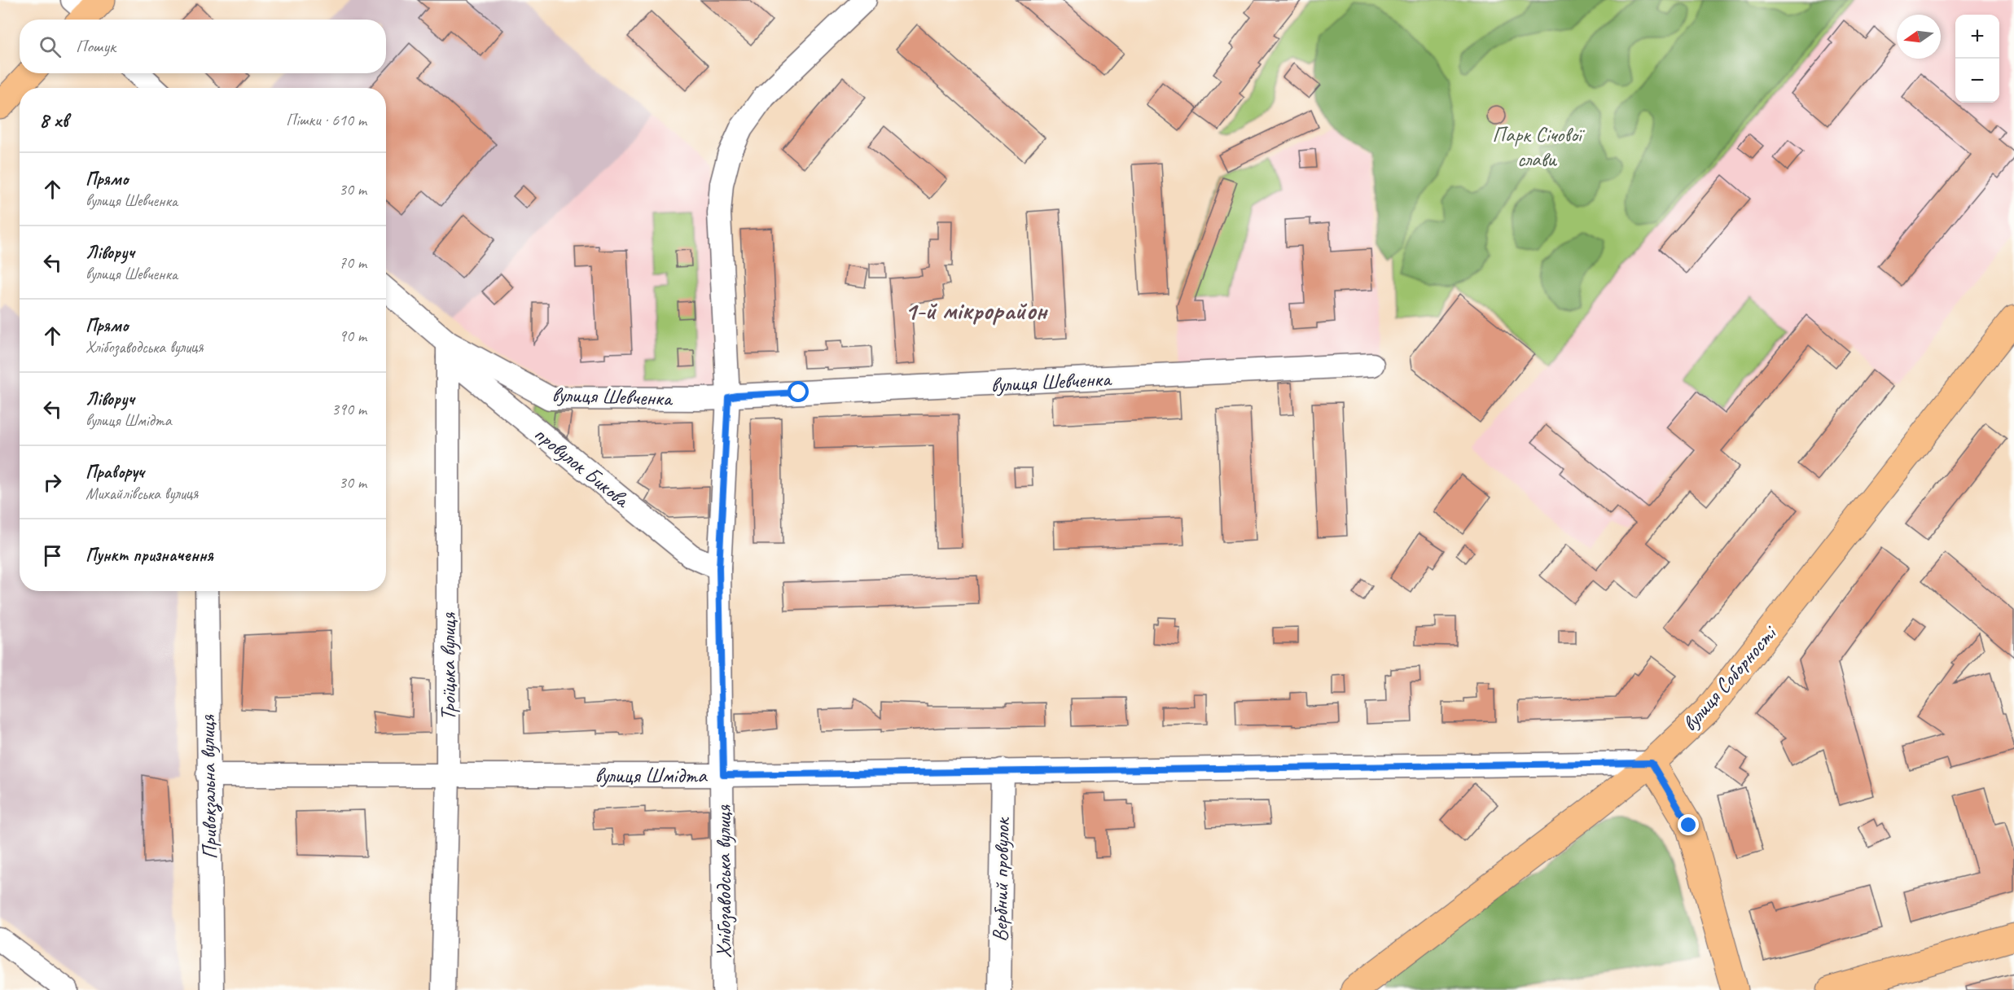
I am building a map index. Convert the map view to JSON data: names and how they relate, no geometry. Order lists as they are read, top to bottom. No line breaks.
{"streets":{"main road":["вулиця Соборності"],"street":["вулиця Шевченка","провулок Бикова","Троїцька вулиця","вулиця Шмідта","Привокзальна вулиця","Вербний провулок","Хлібозаводська вулиця"]},"crossings":[["вулиця Шевченка","провулок Бикова"],["вулиця Шевченка","Троїцька вулиця"],["провулок Бикова","Троїцька вулиця"],["провулок Бикова","Хлібозаводська вулиця"],["Троїцька вулиця","вулиця Шмідта"],["вулиця Соборності","вулиця Шмідта"],["вулиця Шмідта","Привокзальна вулиця"],["вулиця Шмідта","Вербний провулок"],["вулиця Шмідта","Хлібозаводська вулиця"]],"districts":["1-й мікрорайон"],"parks":["Парк Січової слави"],"north":"left","page":{"map_buttons":["+","−"],"search":"Пошук","heading":["8 хв","Пішки · 610 m"],"list":[["Прямо","вулиця Шевченка","30 m"],["Ліворуч","вулиця Шевченка","70 m"],["Прямо","Хлібозаводська вулиця","90 m"],["Ліворуч","вулиця Шмідта","390 m"],["Праворуч","Михайлівська вулиця","30 m"],"Пункт призначення"]}}
